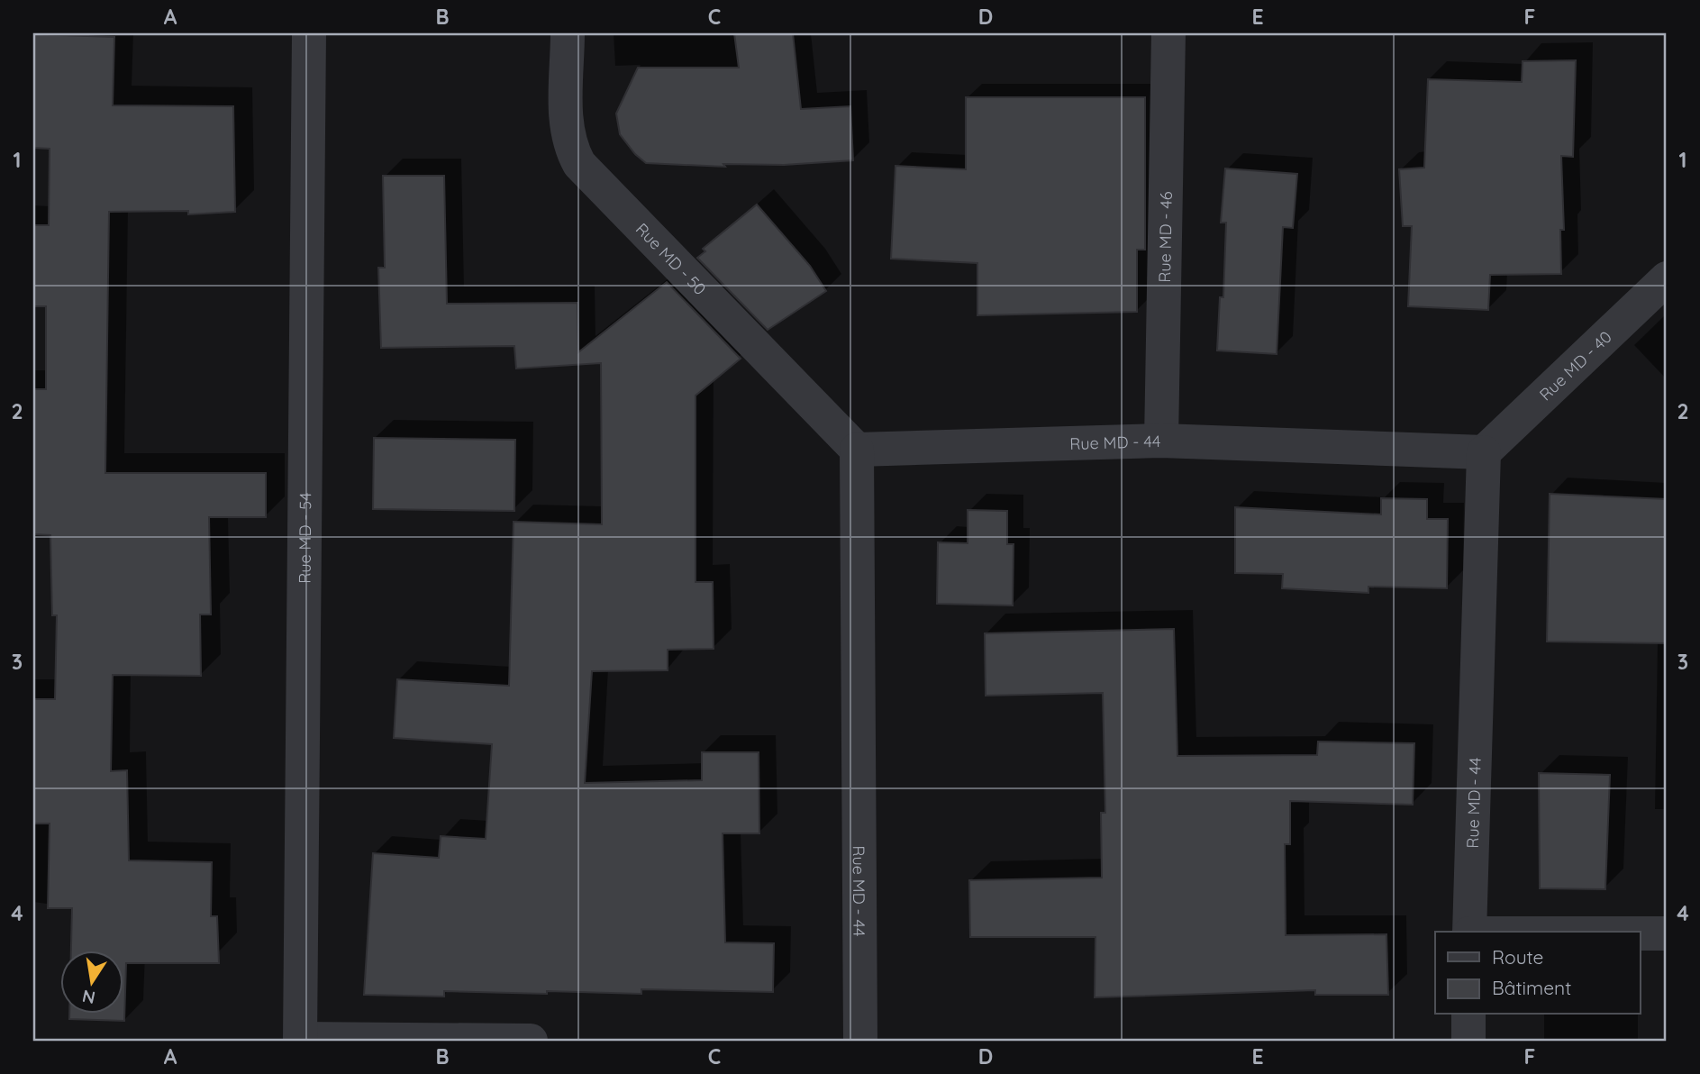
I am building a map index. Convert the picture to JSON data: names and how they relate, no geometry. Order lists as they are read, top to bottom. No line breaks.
{"streets":{"street":["Rue MD - 46","Rue MD - 50","Rue MD - 40","Rue MD - 44","Rue MD - 54"]},"crossings":[["Rue MD - 46","Rue MD - 44"],["Rue MD - 50","Rue MD - 44"],["Rue MD - 40","Rue MD - 44"]],"legend":["Route","Bâtiment"],"north":"bottom","grid":{"columns":["A","B","C","D","E","F"],"rows":["1","2","3","4"]}}
